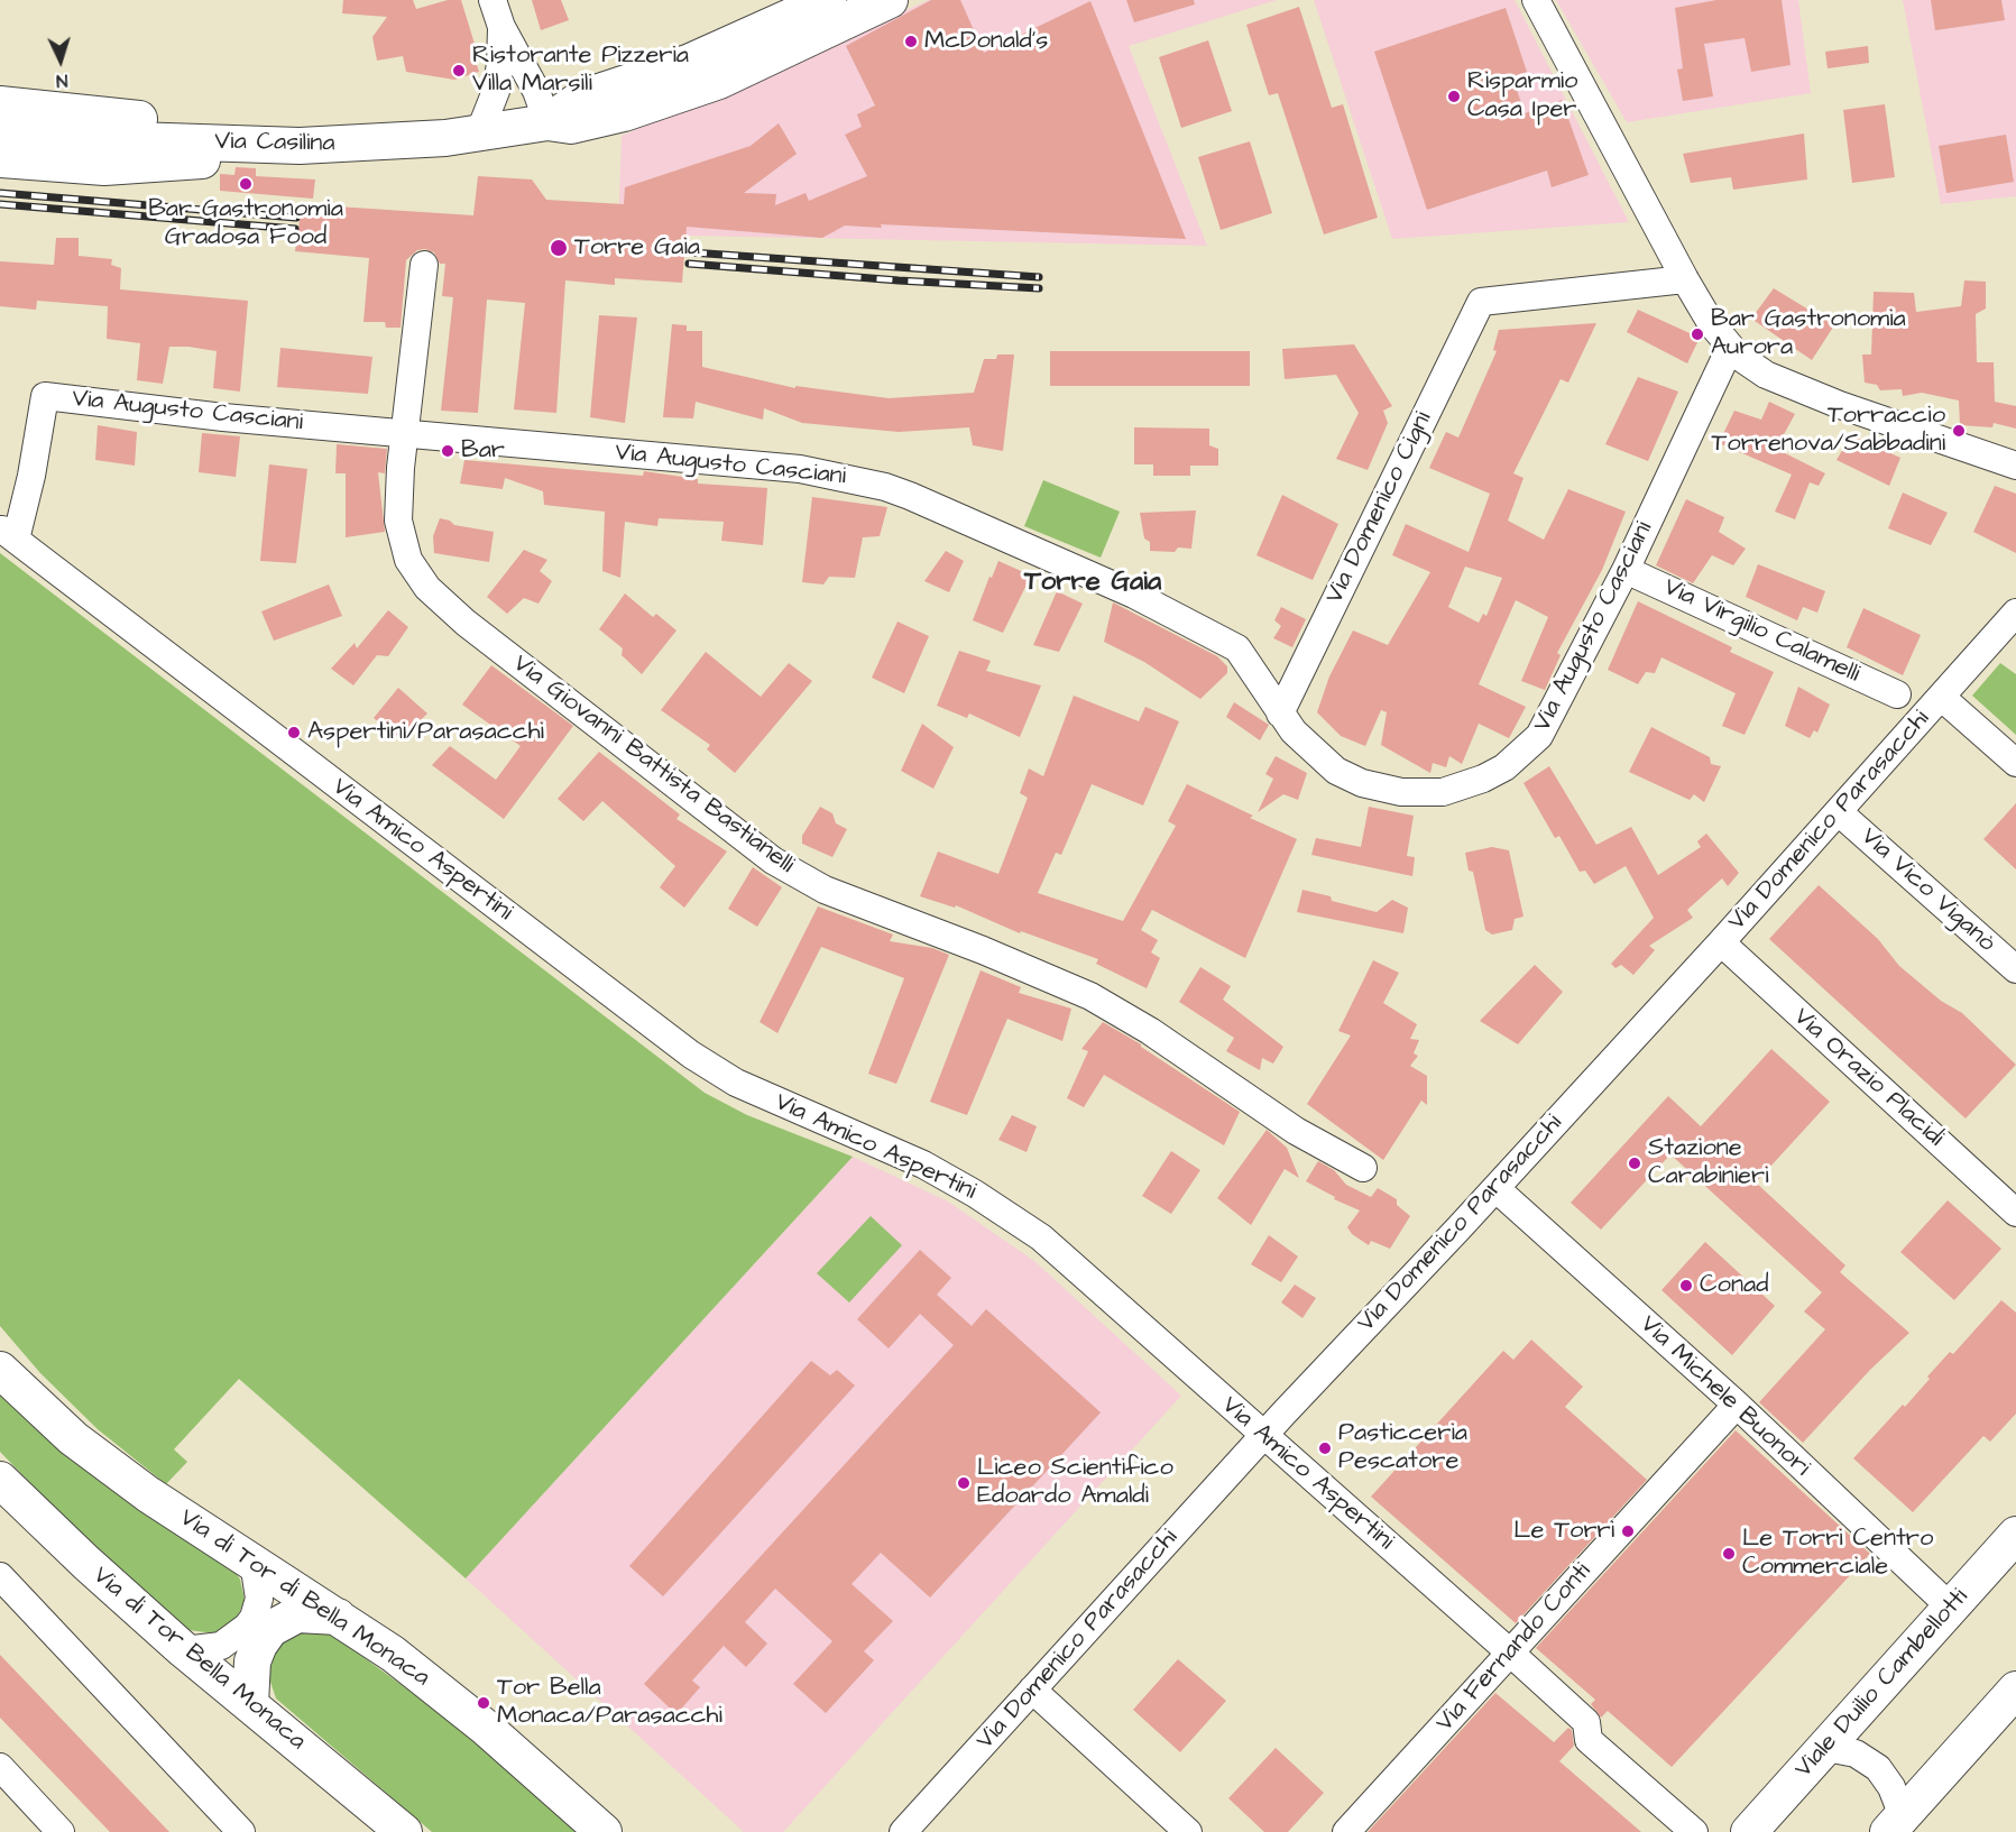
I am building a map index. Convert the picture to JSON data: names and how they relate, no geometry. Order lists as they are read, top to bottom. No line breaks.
{"streets":{"main road":["Via Casilina","Via di Tor di Bella Monaca","Via di Tor Bella Monaca","Viale Duilio Cambellotti"],"street":["Via Augusto Casciani","Via Domenico Cigni","Via Virgilio Calamelli","Via Giovanni Battista Bastianelli","Via Domenico Parasacchi","Via Amico Aspertini","Via Vico Viganò","Via Orazio Placidi","Via Michele Buonori","Via Fernando Conti"]},"crossings":[["Via Augusto Casciani","Via Domenico Cigni"],["Via Augusto Casciani","Via Virgilio Calamelli"],["Via Augusto Casciani","Via Giovanni Battista Bastianelli"],["Via Augusto Casciani","Via Amico Aspertini"],["Via Domenico Parasacchi","Via Amico Aspertini"],["Via Domenico Parasacchi","Via Vico Viganò"],["Via Domenico Parasacchi","Via Orazio Placidi"],["Via Domenico Parasacchi","Via Michele Buonori"],["Via Amico Aspertini","Via Fernando Conti"],["Via Michele Buonori","Via Fernando Conti"],["Via Michele Buonori","Viale Duilio Cambellotti"]],"districts":["Torre Gaia"],"places":["McDonald's","Ristorante Pizzeria Villa Marsili","Risparmio Casa Iper","Bar Gastronomia Gradosa Food","Torre Gaia","Bar Gastronomia Aurora","Torraccio Torrenova/Sabbadini","Bar","Aspertini/Parasacchi","Stazione Carabinieri","Conad","Pasticceria Pescatore","Liceo Scientifico Edoardo Amaldi","Le Torri","Le Torri Centro Commerciale","Tor Bella Monaca/Parasacchi"],"north":"bottom"}
